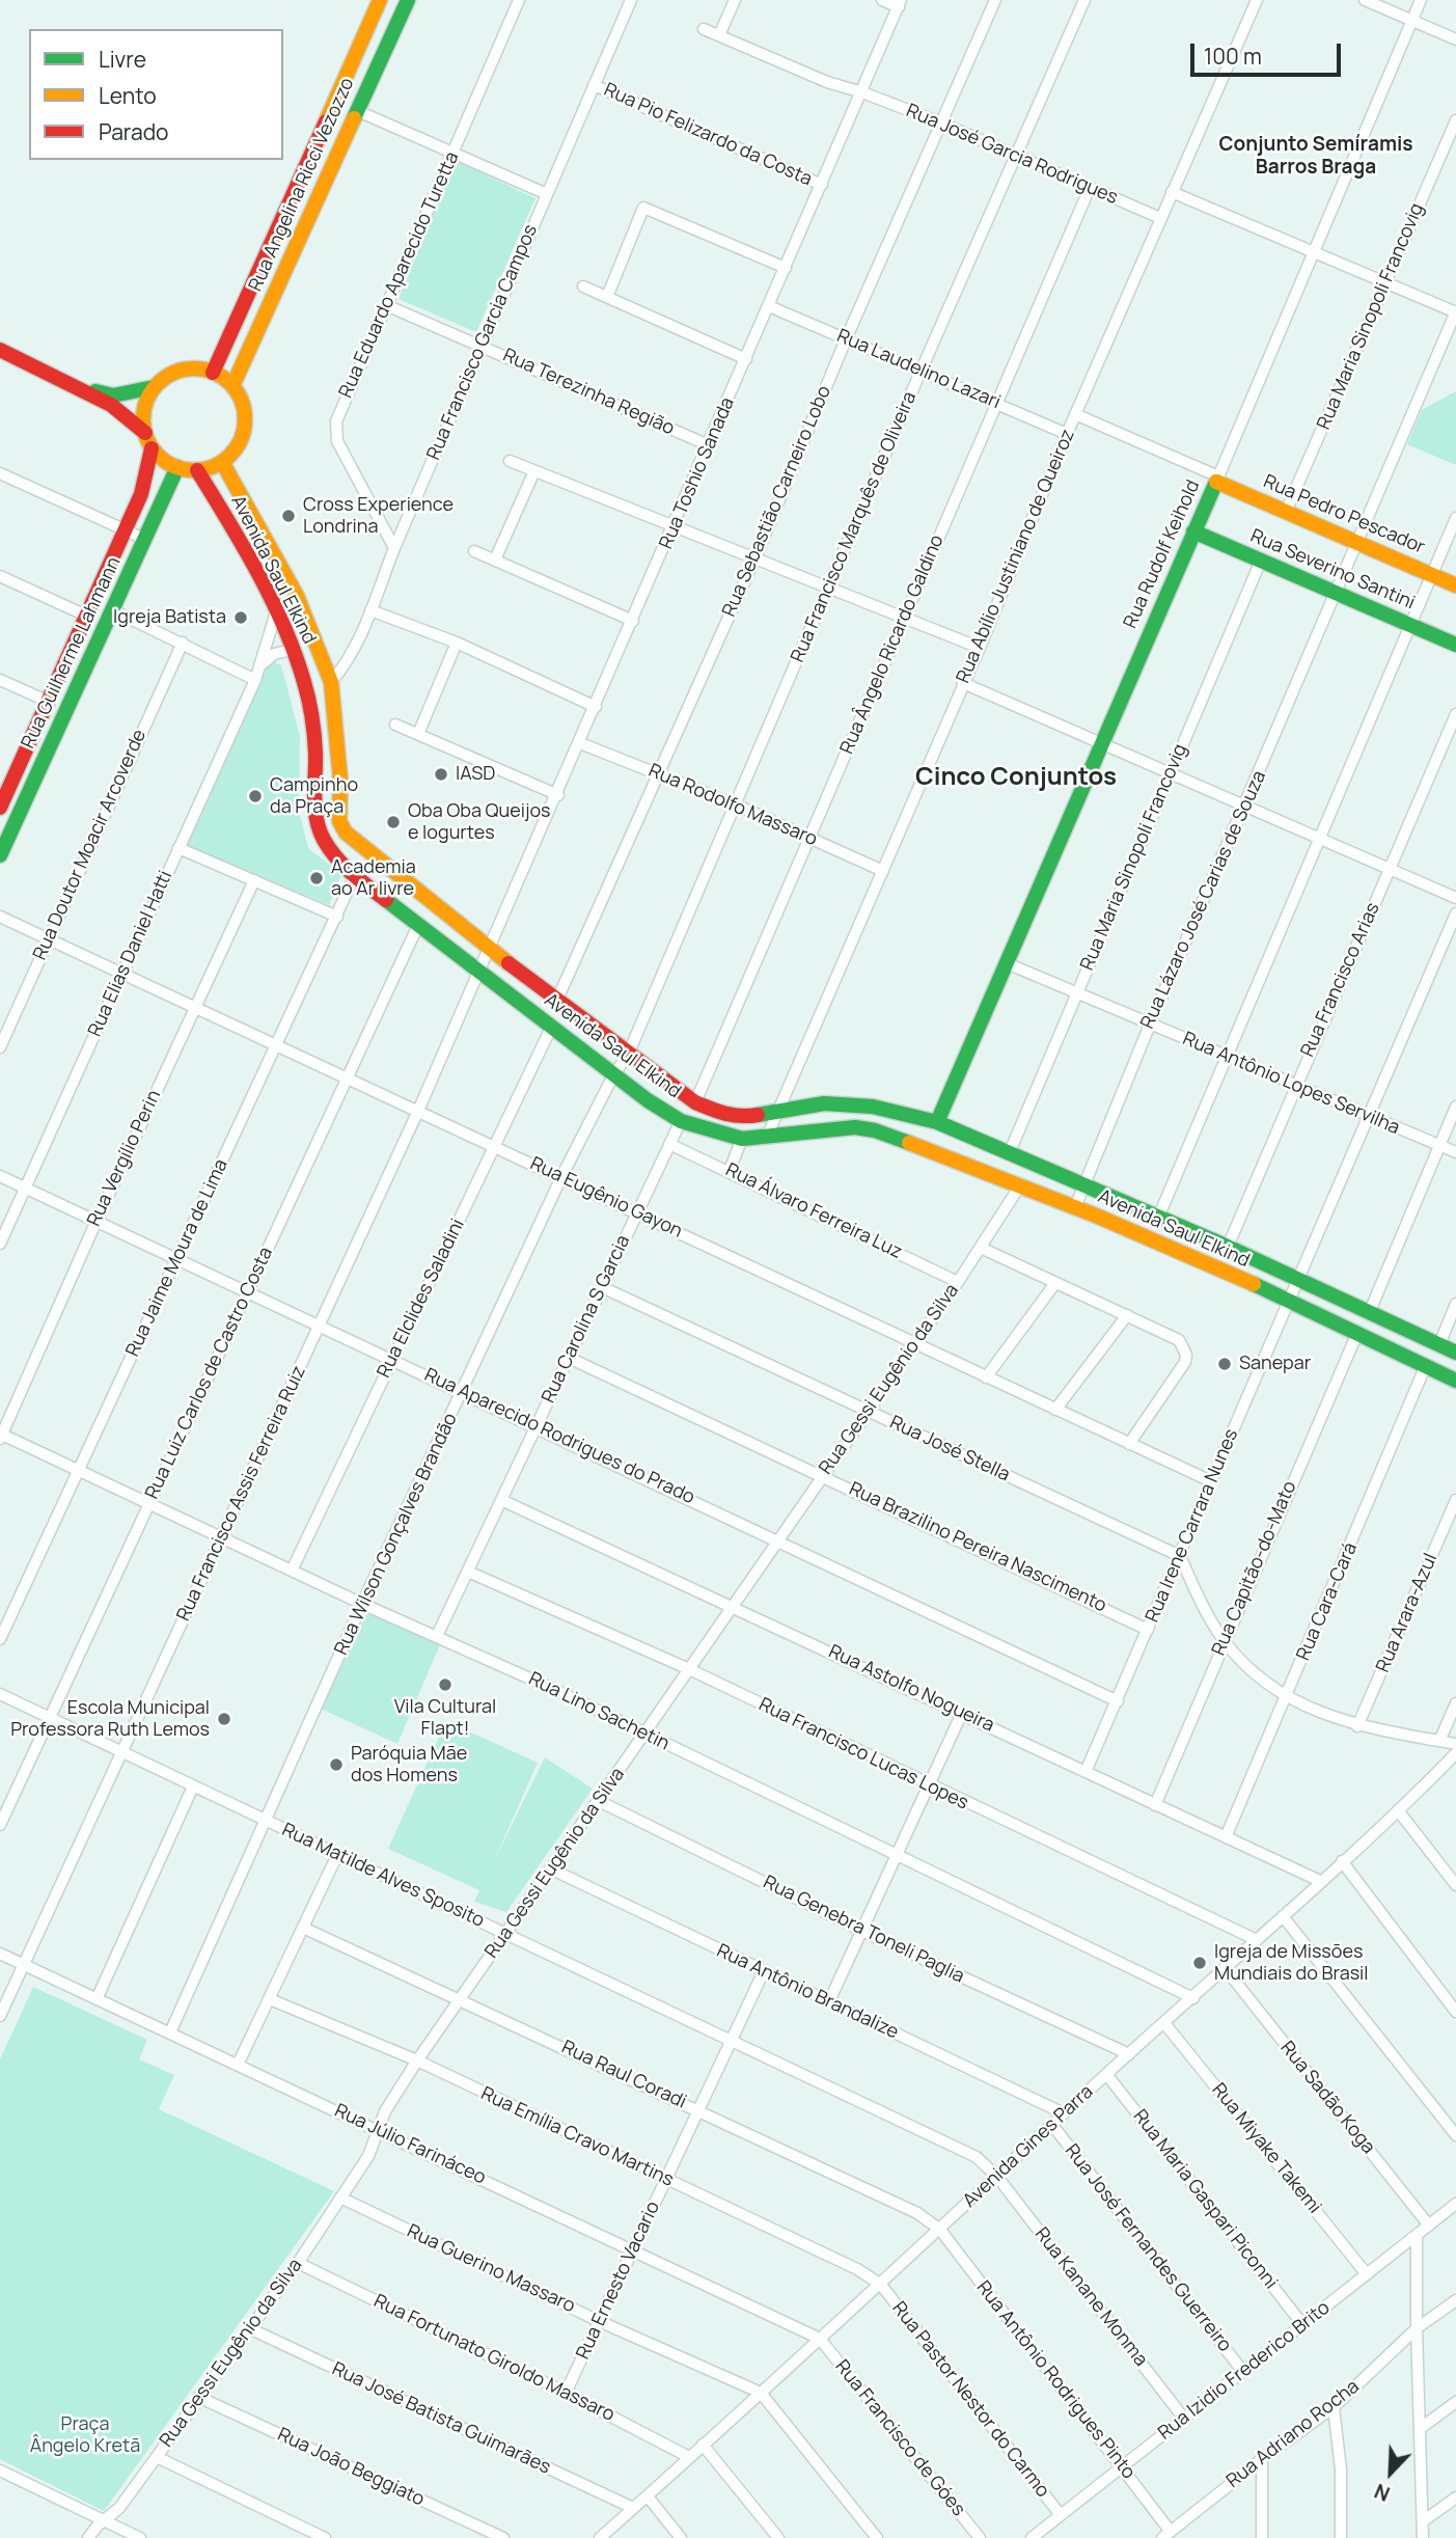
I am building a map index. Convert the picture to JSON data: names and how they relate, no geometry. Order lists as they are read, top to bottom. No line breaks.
{"streets":{"main road":["Rua Angelina Ricci Vezozzo","Rua Pedro Pescador","Rua Rudolf Keihold","Avenida Saul Elkind","Rua Severino Santini","Rua Guilherme Lahmann"],"street":["Rua Pio Felizardo da Costa","Rua José Garcia Rodrigues","Rua Eduardo Aparecido Turetta","Rua Maria Sinopoli Francovig","Rua Francisco Garcia Campos","Rua Laudelino Lazari","Rua Terezinha Região","Rua Toshio Sanada","Rua Sebastião Carneiro Lobo","Rua Francisco Marquês de Oliveira","Rua Abílio Justiniano de Queiroz","Rua Ângelo Ricardo Galdino","Rua Rodolfo Massaro","Rua Doutor Moacir Arcoverde","Rua Lázaro José Carias de Souza","Rua Elias Daniel Hatti","Rua Francisco Arias","Rua Antônio Lopes Servilha","Rua Vergílio Perin","Rua Eugênio Gayon","Rua Álvaro Ferreira Luz","Rua Jaime Moura de Lima","Rua Elclides Saladini","Rua Carolina S Garcia","Rua Luiz Carlos de Castro Costa","Rua Gessi Eugênio da Silva","Rua Aparecido Rodrigues do Prado","Rua José Stella","Rua Francisco Assis Ferreira Ruiz","Rua Irene Carrara Nunes","Rua Wilson Gonçalves Brandão","Rua Brazilino Pereira Nascimento","Rua Capitão-do-Mato","Rua Cara-Cará","Rua Arara-Azul","Rua Astolfo Nogueira","Rua Lino Sachetin","Rua Francisco Lucas Lopes","Rua Matilde Alves Sposito","Rua Genebra Toneli Paglia","Rua Antônio Brandalize","Rua Raul Coradi","Rua Sadão Koga","Rua Emília Cravo Martins","Rua Júlio Farináceo","Avenida Gines Parra","Rua Miyake Takemi","Rua Maria Gaspari Piconni","Rua José Fernandes Guerreiro","Rua Guerino Massaro","Rua Ernesto Vacario","Rua Kanane Monma","Rua Fortunato Giroldo Massaro","Rua Izidio Frederico Brito","Rua Antônio Rodrigues Pinto","Rua Pastor Nestor do Carmo","Rua José Batista Guimarães","Rua Adriano Rocha","Rua Francisco de Góes","Rua João Beggiato"]},"crossings":[["Rua Pio Felizardo da Costa","Rua Francisco Garcia Campos"],["Rua Pio Felizardo da Costa","Rua Toshio Sanada"],["Rua José Garcia Rodrigues","Rua Toshio Sanada"],["Rua José Garcia Rodrigues","Rua Sebastião Carneiro Lobo"],["Rua José Garcia Rodrigues","Rua Francisco Marquês de Oliveira"],["Rua José Garcia Rodrigues","Rua Abílio Justiniano de Queiroz"],["Rua José Garcia Rodrigues","Rua Ângelo Ricardo Galdino"],["Rua Angelina Ricci Vezozzo","Avenida Saul Elkind"],["Rua Angelina Ricci Vezozzo","Rua Guilherme Lahmann"],["Rua Eduardo Aparecido Turetta","Rua Francisco Garcia Campos"],["Rua Eduardo Aparecido Turetta","Rua Terezinha Região"],["Rua Maria Sinopoli Francovig","Rua Pedro Pescador"],["Rua Maria Sinopoli Francovig","Avenida Saul Elkind"],["Rua Maria Sinopoli Francovig","Rua Severino Santini"],["Rua Maria Sinopoli Francovig","Rua Antônio Lopes Servilha"],["Rua Francisco Garcia Campos","Rua Terezinha Região"],["Rua Francisco Garcia Campos","Avenida Saul Elkind"],["Rua Laudelino Lazari","Rua Toshio Sanada"],["Rua Laudelino Lazari","Rua Sebastião Carneiro Lobo"],["Rua Laudelino Lazari","Rua Francisco Marquês de Oliveira"],["Rua Laudelino Lazari","Rua Abílio Justiniano de Queiroz"],["Rua Laudelino Lazari","Rua Ângelo Ricardo Galdino"],["Rua Terezinha Região","Rua Toshio Sanada"],["Rua Toshio Sanada","Avenida Saul Elkind"],["Rua Toshio Sanada","Rua Rodolfo Massaro"],["Rua Toshio Sanada","Rua Francisco Assis Ferreira Ruiz"],["Rua Sebastião Carneiro Lobo","Avenida Saul Elkind"],["Rua Sebastião Carneiro Lobo","Rua Rodolfo Massaro"],["Rua Pedro Pescador","Rua Rudolf Keihold"],["Rua Pedro Pescador","Rua Lázaro José Carias de Souza"],["Rua Francisco Marquês de Oliveira","Avenida Saul Elkind"],["Rua Francisco Marquês de Oliveira","Rua Rodolfo Massaro"],["Rua Francisco Marquês de Oliveira","Rua Wilson Gonçalves Brandão"],["Rua Rudolf Keihold","Avenida Saul Elkind"],["Rua Rudolf Keihold","Rua Severino Santini"],["Rua Rudolf Keihold","Rua Antônio Lopes Servilha"],["Rua Abílio Justiniano de Queiroz","Avenida Saul Elkind"],["Rua Abílio Justiniano de Queiroz","Rua Rodolfo Massaro"],["Avenida Saul Elkind","Rua Ângelo Ricardo Galdino"],["Avenida Saul Elkind","Rua Guilherme Lahmann"],["Avenida Saul Elkind","Rua Lázaro José Carias de Souza"],["Avenida Saul Elkind","Rua Elias Daniel Hatti"],["Avenida Saul Elkind","Rua Francisco Arias"],["Avenida Saul Elkind","Rua Jaime Moura de Lima"],["Avenida Saul Elkind","Rua Elclides Saladini"],["Avenida Saul Elkind","Rua Carolina S Garcia"],["Avenida Saul Elkind","Rua Luiz Carlos de Castro Costa"],["Avenida Saul Elkind","Rua Gessi Eugênio da Silva"],["Avenida Saul Elkind","Rua Francisco Assis Ferreira Ruiz"],["Avenida Saul Elkind","Rua Irene Carrara Nunes"],["Avenida Saul Elkind","Rua Wilson Gonçalves Brandão"],["Avenida Saul Elkind","Rua Capitão-do-Mato"],["Avenida Saul Elkind","Rua Cara-Cará"],["Rua Severino Santini","Rua Lázaro José Carias de Souza"],["Rua Ângelo Ricardo Galdino","Rua Rodolfo Massaro"],["Rua Doutor Moacir Arcoverde","Rua Eugênio Gayon"],["Rua Lázaro José Carias de Souza","Rua Antônio Lopes Servilha"],["Rua Elias Daniel Hatti","Rua Eugênio Gayon"],["Rua Elias Daniel Hatti","Rua Aparecido Rodrigues do Prado"],["Rua Francisco Arias","Rua Antônio Lopes Servilha"],["Rua Antônio Lopes Servilha","Rua Irene Carrara Nunes"],["Rua Vergílio Perin","Rua Eugênio Gayon"],["Rua Vergílio Perin","Rua Aparecido Rodrigues do Prado"],["Rua Vergílio Perin","Rua Lino Sachetin"],["Rua Eugênio Gayon","Rua Jaime Moura de Lima"],["Rua Eugênio Gayon","Rua Elclides Saladini"],["Rua Eugênio Gayon","Rua Carolina S Garcia"],["Rua Eugênio Gayon","Rua Luiz Carlos de Castro Costa"],["Rua Eugênio Gayon","Rua Gessi Eugênio da Silva"],["Rua Eugênio Gayon","Rua Francisco Assis Ferreira Ruiz"],["Rua Eugênio Gayon","Rua Irene Carrara Nunes"],["Rua Eugênio Gayon","Rua Wilson Gonçalves Brandão"],["Rua Álvaro Ferreira Luz","Rua Carolina S Garcia"],["Rua Álvaro Ferreira Luz","Rua Gessi Eugênio da Silva"],["Rua Jaime Moura de Lima","Rua Aparecido Rodrigues do Prado"],["Rua Jaime Moura de Lima","Rua Lino Sachetin"],["Rua Elclides Saladini","Rua Aparecido Rodrigues do Prado"],["Rua Elclides Saladini","Rua Lino Sachetin"],["Rua Carolina S Garcia","Rua Aparecido Rodrigues do Prado"],["Rua Carolina S Garcia","Rua José Stella"],["Rua Carolina S Garcia","Rua Brazilino Pereira Nascimento"],["Rua Carolina S Garcia","Rua Astolfo Nogueira"],["Rua Carolina S Garcia","Rua Lino Sachetin"],["Rua Carolina S Garcia","Rua Francisco Lucas Lopes"],["Rua Luiz Carlos de Castro Costa","Rua Aparecido Rodrigues do Prado"],["Rua Luiz Carlos de Castro Costa","Rua Lino Sachetin"],["Rua Luiz Carlos de Castro Costa","Rua Matilde Alves Sposito"],["Rua Gessi Eugênio da Silva","Rua Aparecido Rodrigues do Prado"],["Rua Gessi Eugênio da Silva","Rua José Stella"],["Rua Gessi Eugênio da Silva","Rua Brazilino Pereira Nascimento"],["Rua Gessi Eugênio da Silva","Rua Astolfo Nogueira"],["Rua Gessi Eugênio da Silva","Rua Lino Sachetin"],["Rua Gessi Eugênio da Silva","Rua Francisco Lucas Lopes"],["Rua Gessi Eugênio da Silva","Rua Matilde Alves Sposito"],["Rua Gessi Eugênio da Silva","Rua Genebra Toneli Paglia"],["Rua Gessi Eugênio da Silva","Rua Antônio Brandalize"],["Rua Gessi Eugênio da Silva","Rua Raul Coradi"],["Rua Gessi Eugênio da Silva","Rua Emília Cravo Martins"],["Rua Gessi Eugênio da Silva","Rua Júlio Farináceo"],["Rua Gessi Eugênio da Silva","Rua Guerino Massaro"],["Rua Gessi Eugênio da Silva","Rua Fortunato Giroldo Massaro"],["Rua Gessi Eugênio da Silva","Rua José Batista Guimarães"],["Rua Gessi Eugênio da Silva","Rua João Beggiato"],["Rua Aparecido Rodrigues do Prado","Rua Francisco Assis Ferreira Ruiz"],["Rua Aparecido Rodrigues do Prado","Rua Irene Carrara Nunes"],["Rua Aparecido Rodrigues do Prado","Rua Wilson Gonçalves Brandão"],["Rua José Stella","Rua Irene Carrara Nunes"],["Rua Francisco Assis Ferreira Ruiz","Rua Lino Sachetin"],["Rua Francisco Assis Ferreira Ruiz","Rua Matilde Alves Sposito"],["Rua Francisco Assis Ferreira Ruiz","Rua Júlio Farináceo"],["Rua Irene Carrara Nunes","Rua Brazilino Pereira Nascimento"],["Rua Irene Carrara Nunes","Rua Astolfo Nogueira"],["Rua Wilson Gonçalves Brandão","Rua Lino Sachetin"],["Rua Wilson Gonçalves Brandão","Rua Matilde Alves Sposito"],["Rua Wilson Gonçalves Brandão","Rua Júlio Farináceo"],["Rua Capitão-do-Mato","Rua Astolfo Nogueira"],["Rua Cara-Cará","Rua Astolfo Nogueira"],["Rua Astolfo Nogueira","Avenida Gines Parra"],["Rua Lino Sachetin","Avenida Gines Parra"],["Rua Francisco Lucas Lopes","Avenida Gines Parra"],["Rua Matilde Alves Sposito","Avenida Gines Parra"],["Rua Matilde Alves Sposito","Rua Ernesto Vacario"],["Rua Matilde Alves Sposito","Rua Kanane Monma"],["Rua Genebra Toneli Paglia","Avenida Gines Parra"],["Rua Antônio Brandalize","Avenida Gines Parra"],["Rua Antônio Brandalize","Rua Ernesto Vacario"],["Rua Raul Coradi","Avenida Gines Parra"],["Rua Raul Coradi","Rua Ernesto Vacario"],["Rua Raul Coradi","Rua Antônio Rodrigues Pinto"],["Rua Sadão Koga","Avenida Gines Parra"],["Rua Sadão Koga","Rua Izidio Frederico Brito"],["Rua Emília Cravo Martins","Avenida Gines Parra"],["Rua Emília Cravo Martins","Rua Ernesto Vacario"],["Rua Emília Cravo Martins","Rua Pastor Nestor do Carmo"],["Rua Júlio Farináceo","Avenida Gines Parra"],["Rua Júlio Farináceo","Rua Ernesto Vacario"],["Rua Júlio Farináceo","Rua Francisco de Góes"],["Avenida Gines Parra","Rua Miyake Takemi"],["Avenida Gines Parra","Rua Maria Gaspari Piconni"],["Avenida Gines Parra","Rua José Fernandes Guerreiro"],["Avenida Gines Parra","Rua Guerino Massaro"],["Avenida Gines Parra","Rua Kanane Monma"],["Avenida Gines Parra","Rua Fortunato Giroldo Massaro"],["Avenida Gines Parra","Rua Antônio Rodrigues Pinto"],["Avenida Gines Parra","Rua Pastor Nestor do Carmo"],["Avenida Gines Parra","Rua José Batista Guimarães"],["Avenida Gines Parra","Rua Francisco de Góes"],["Rua Miyake Takemi","Rua Izidio Frederico Brito"],["Rua Maria Gaspari Piconni","Rua Izidio Frederico Brito"],["Rua José Fernandes Guerreiro","Rua Izidio Frederico Brito"],["Rua Guerino Massaro","Rua Ernesto Vacario"],["Rua Ernesto Vacario","Rua Fortunato Giroldo Massaro"],["Rua Kanane Monma","Rua Izidio Frederico Brito"],["Rua Izidio Frederico Brito","Rua Antônio Rodrigues Pinto"],["Rua Izidio Frederico Brito","Rua Pastor Nestor do Carmo"],["Rua Antônio Rodrigues Pinto","Rua Adriano Rocha"]],"districts":["Conjunto Semíramis Barros Braga","Cinco Conjuntos"],"parks":["Praça Ângelo Kretã"],"places":["Cross Experience Londrina","Igreja Batista","IASD","Campinho da Praça","Oba Oba Queijos e Iogurtes","Academia ao Ar livre","Sanepar","Vila Cultural Flapt!","Escola Municipal Professora Ruth Lemos","Paróquia Mãe dos Homens","Igreja de Missões Mundiais do Brasil"],"legend":["Livre","Lento","Parado"],"scale_bar":"100 m","north":"bottom left"}
